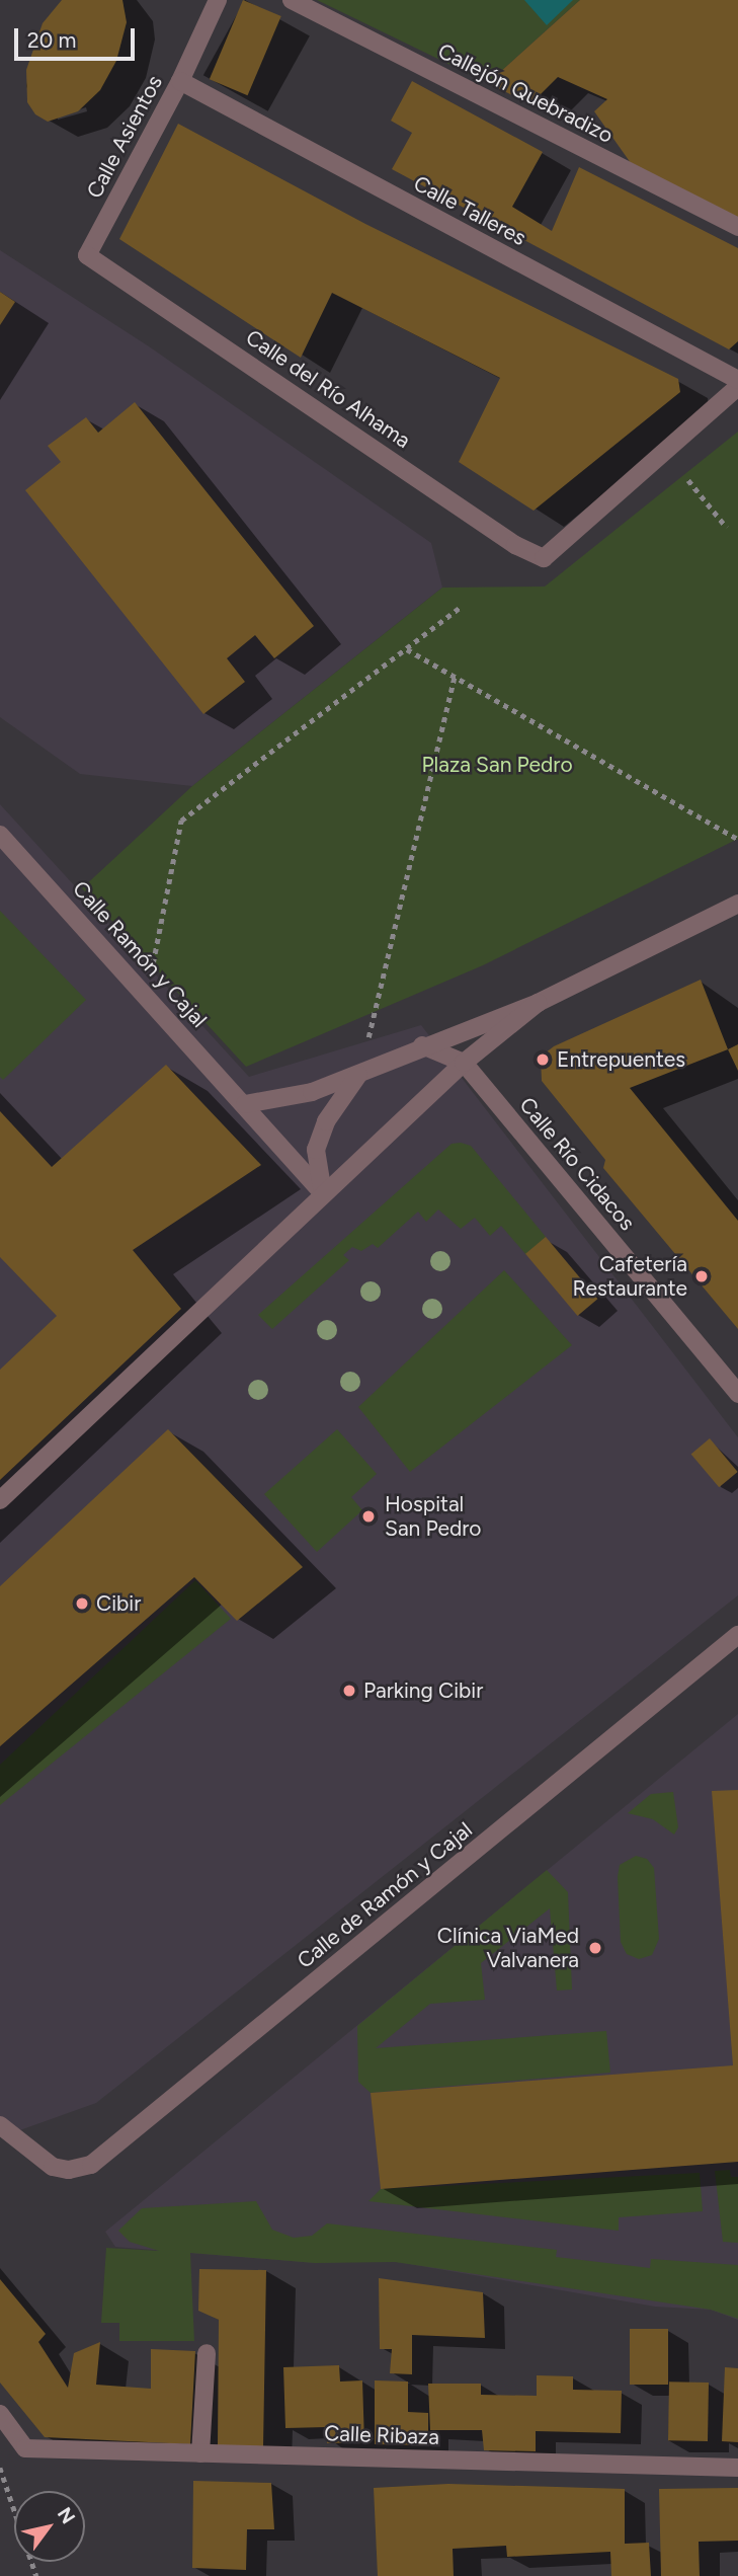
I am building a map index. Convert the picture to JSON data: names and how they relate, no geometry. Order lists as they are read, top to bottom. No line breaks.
{"streets":{"street":["Callejón Quebradizo","Calle Asientos","Calle Talleres","Calle del Río Alhama","Calle Ramón y Cajal","Calle Río Cidacos","Calle de Ramón y Cajal","Calle Ribaza"]},"crossings":[["Calle Asientos","Calle Talleres"],["Calle Asientos","Calle del Río Alhama"]],"parks":["Plaza San Pedro"],"places":["Entrepuentes","Cafetería Restaurante","Hospital San Pedro","Cibir","Parking Cibir","Clínica ViaMed Valvanera"],"scale_bar":"20 m","north":"top right"}
